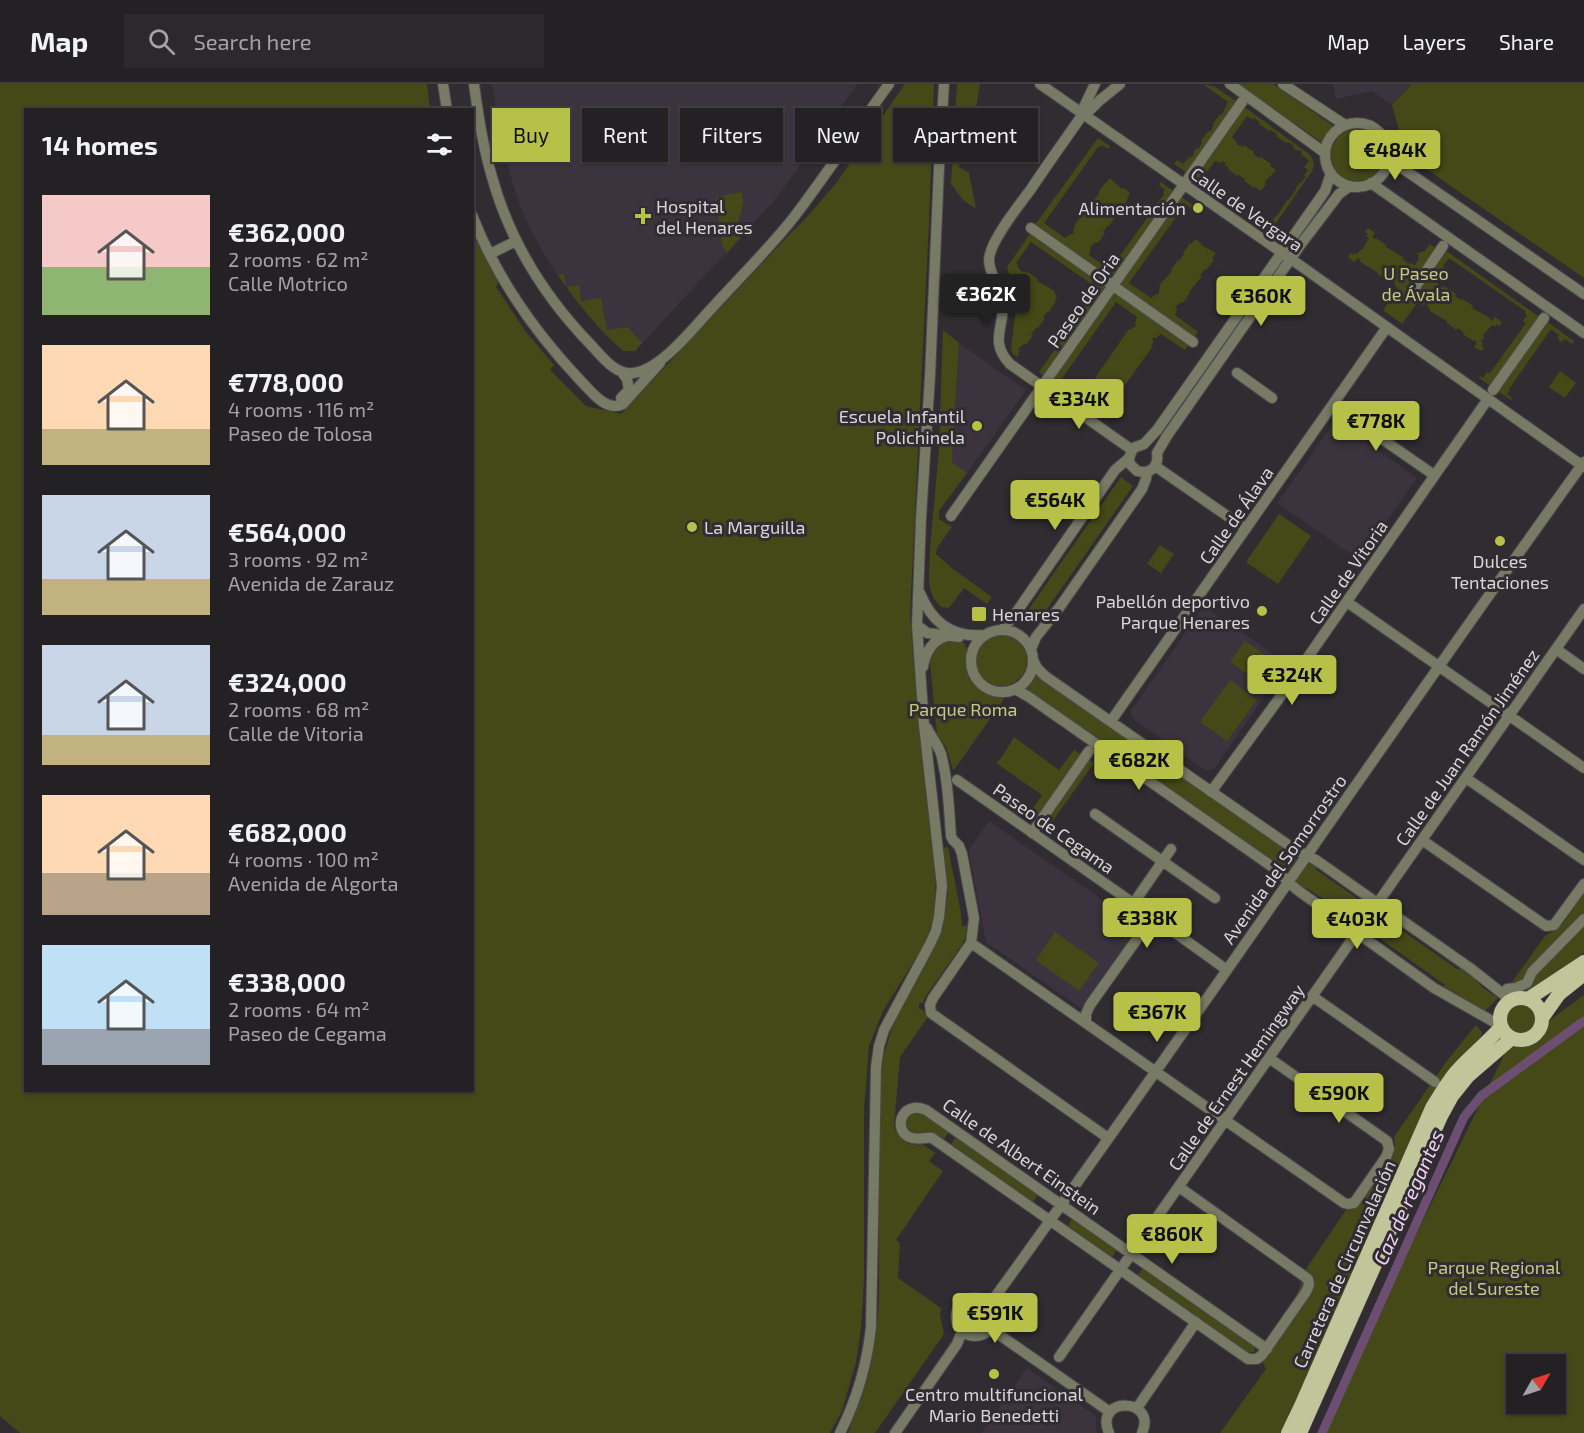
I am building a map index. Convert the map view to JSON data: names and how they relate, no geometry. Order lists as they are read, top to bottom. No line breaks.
{"streets":{"main road":["Carretera de Circunvalación"],"street":["Calle de Vergara","Paseo de Oria","Calle de Álava","Calle de Vitoria","Calle de Juan Ramón Jiménez","Paseo de Cegama","Avenida del Somorrostro","Calle de Ernest Hemingway","Calle de Albert Einstein"]},"crossings":[["Calle de Vergara","Paseo de Oria"],["Calle de Vergara","Calle de Álava"],["Calle de Vergara","Calle de Vitoria"],["Calle de Vergara","Avenida del Somorrostro"],["Calle de Juan Ramón Jiménez","Calle de Ernest Hemingway"],["Paseo de Cegama","Avenida del Somorrostro"],["Avenida del Somorrostro","Calle de Albert Einstein"],["Calle de Ernest Hemingway","Calle de Albert Einstein"]],"water":["Caz de regantes"],"parks":["U Paseo de Ávala","Parque Roma","Parque Regional del Sureste"],"places":{"other":["Alimentación","Escuela Infantil Polichinela","La Marguilla","Dulces Tentaciones","Pabellón deportivo Parque Henares","Centro multifuncional Mario Benedetti"],"health":["Hospital del Henares"],"transit":["Henares"]},"north":"top right","page":{"header":"Map","search":"Search here","nav":["Map","Layers","Share"],"chip":["Buy","Rent","Filters","New","Apartment"],"heading":"14 homes","price":["€484K","€362K","€360K","€334K","€778K","€564K","€324K","€682K","€338K","€403K","€367K","€590K","€860K","€591K"],"list":[{"name":"€362,000","note":"2 rooms · 62 m² · Calle Motrico"},{"name":"€778,000","note":"4 rooms · 116 m² · Paseo de Tolosa"},{"name":"€564,000","note":"3 rooms · 92 m² · Avenida de Zarauz"},{"name":"€324,000","note":"2 rooms · 68 m² · Calle de Vitoria"},{"name":"€682,000","note":"4 rooms · 100 m² · Avenida de Algorta"},{"name":"€338,000","note":"2 rooms · 64 m² · Paseo de Cegama"}]}}
